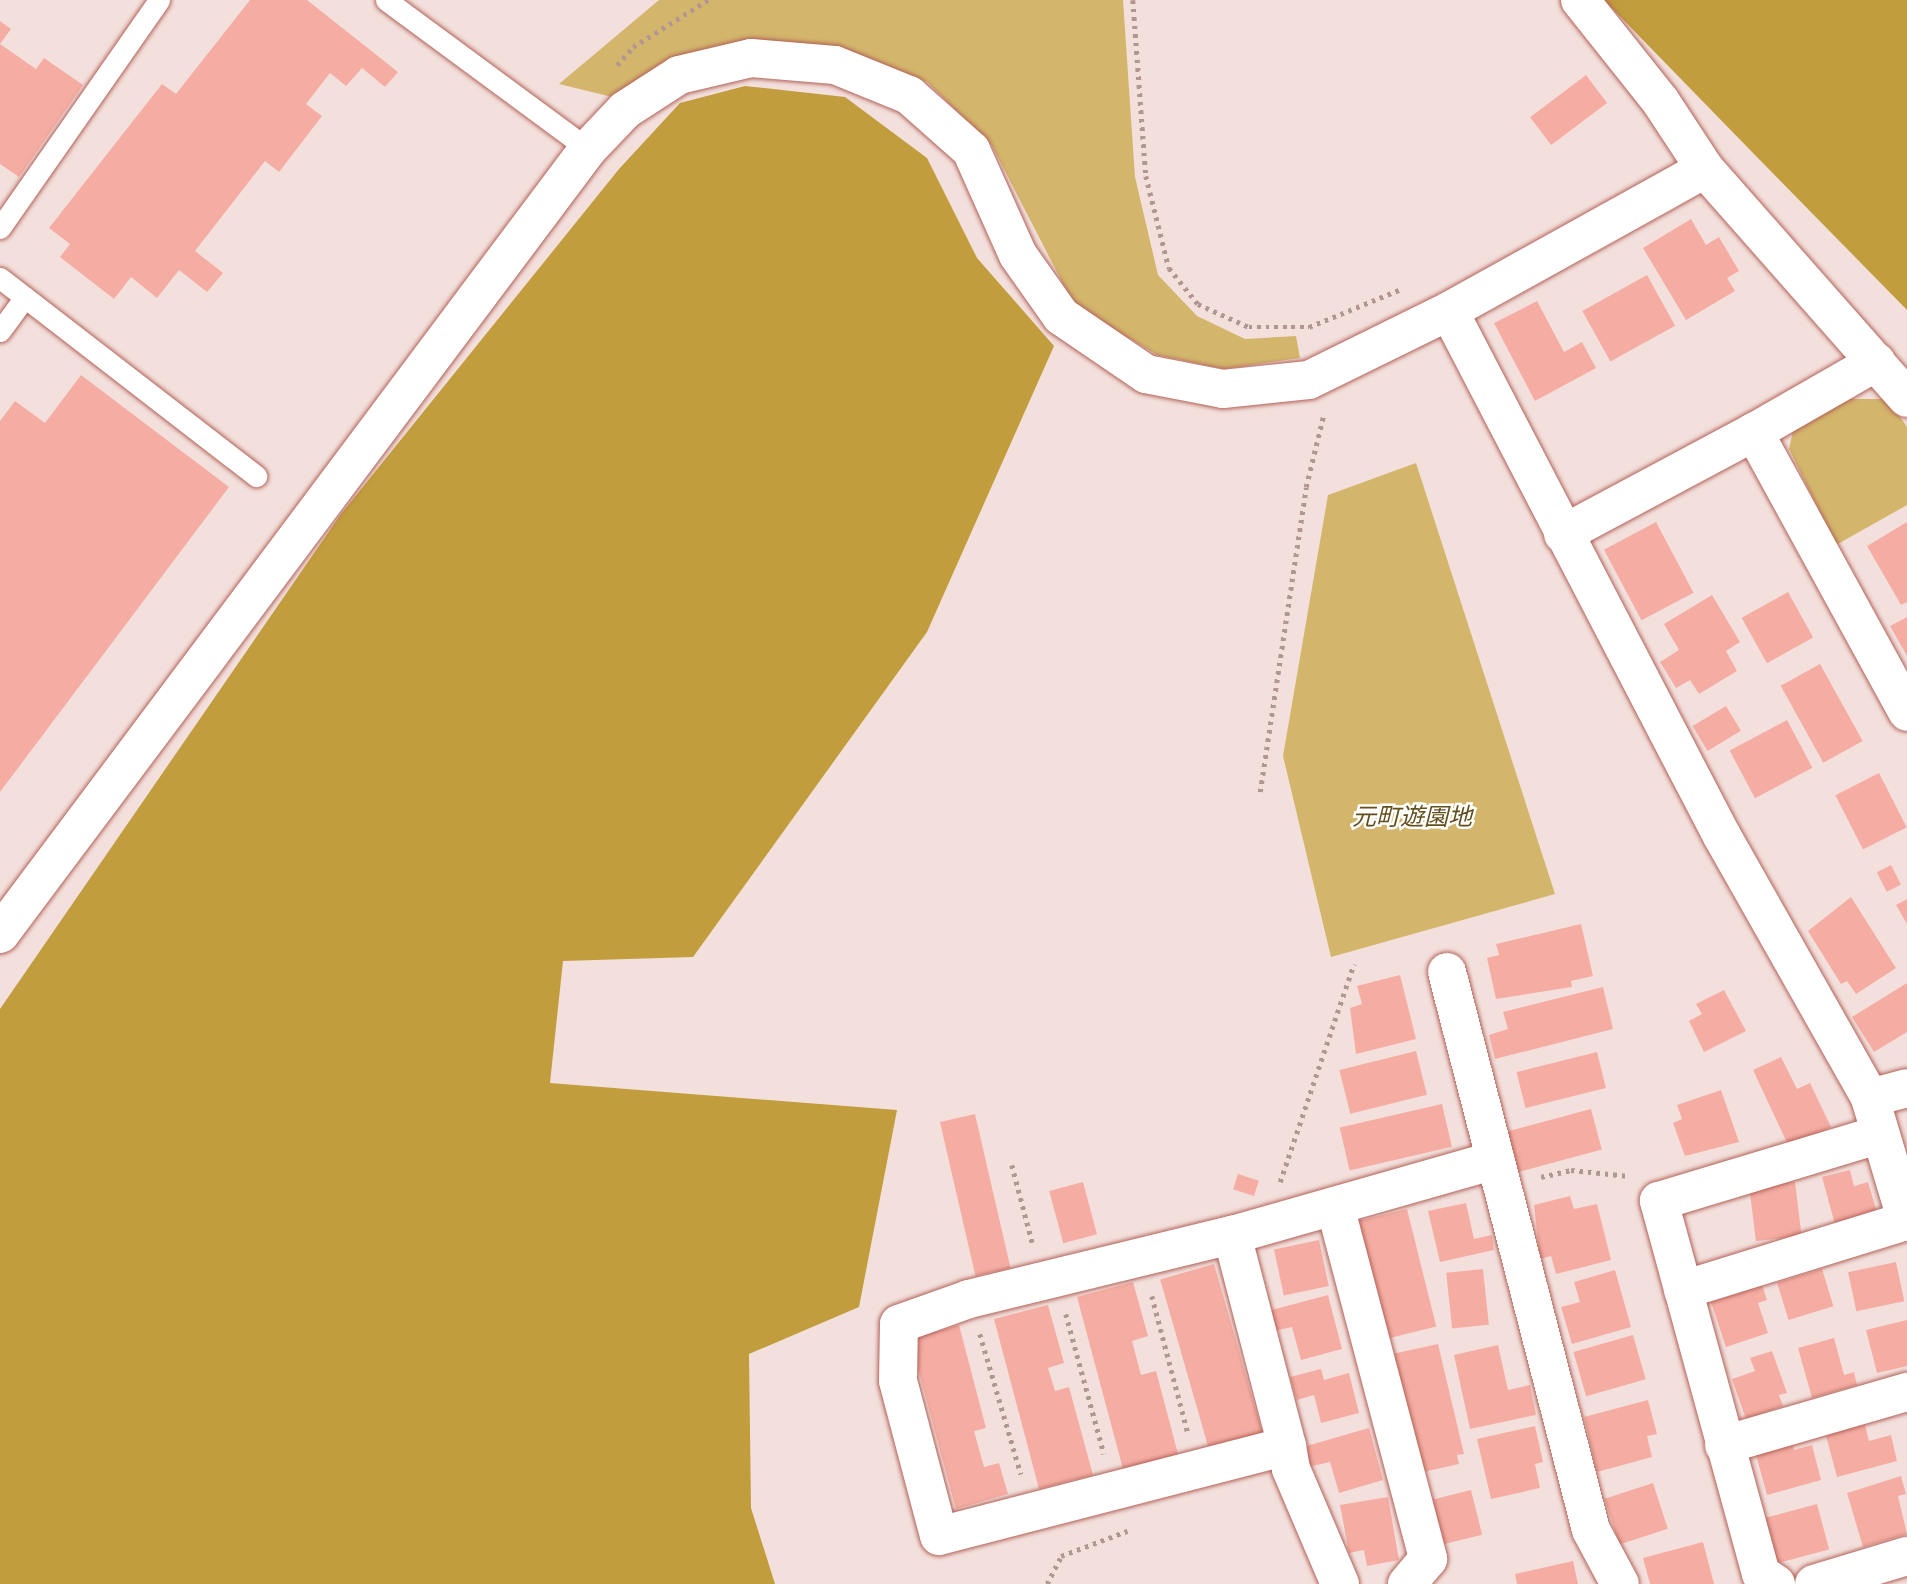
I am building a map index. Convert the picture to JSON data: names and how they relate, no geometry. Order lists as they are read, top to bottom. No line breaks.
{"parks":["元町遊園地"]}
